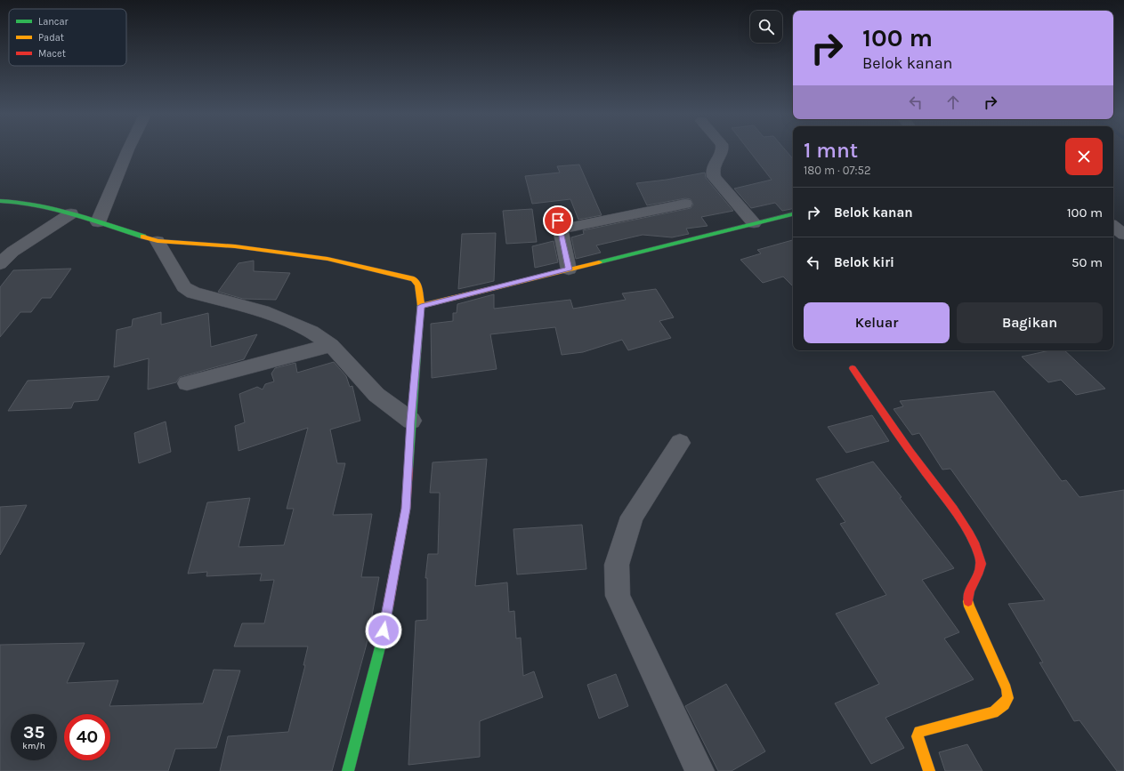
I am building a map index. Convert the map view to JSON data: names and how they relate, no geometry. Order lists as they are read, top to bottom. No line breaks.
{"legend":["Lancar","Padat","Macet"],"page":{"turn":["100 m","Belok kanan"],"heading":["1 mnt","180 m · 07:52"],"list":[{"name":"Belok kanan","value":"100 m"},{"name":"Belok kiri","value":"50 m"}],"buttons":["Keluar","Bagikan"],"speed":"35 km/h","limit":"40"}}
